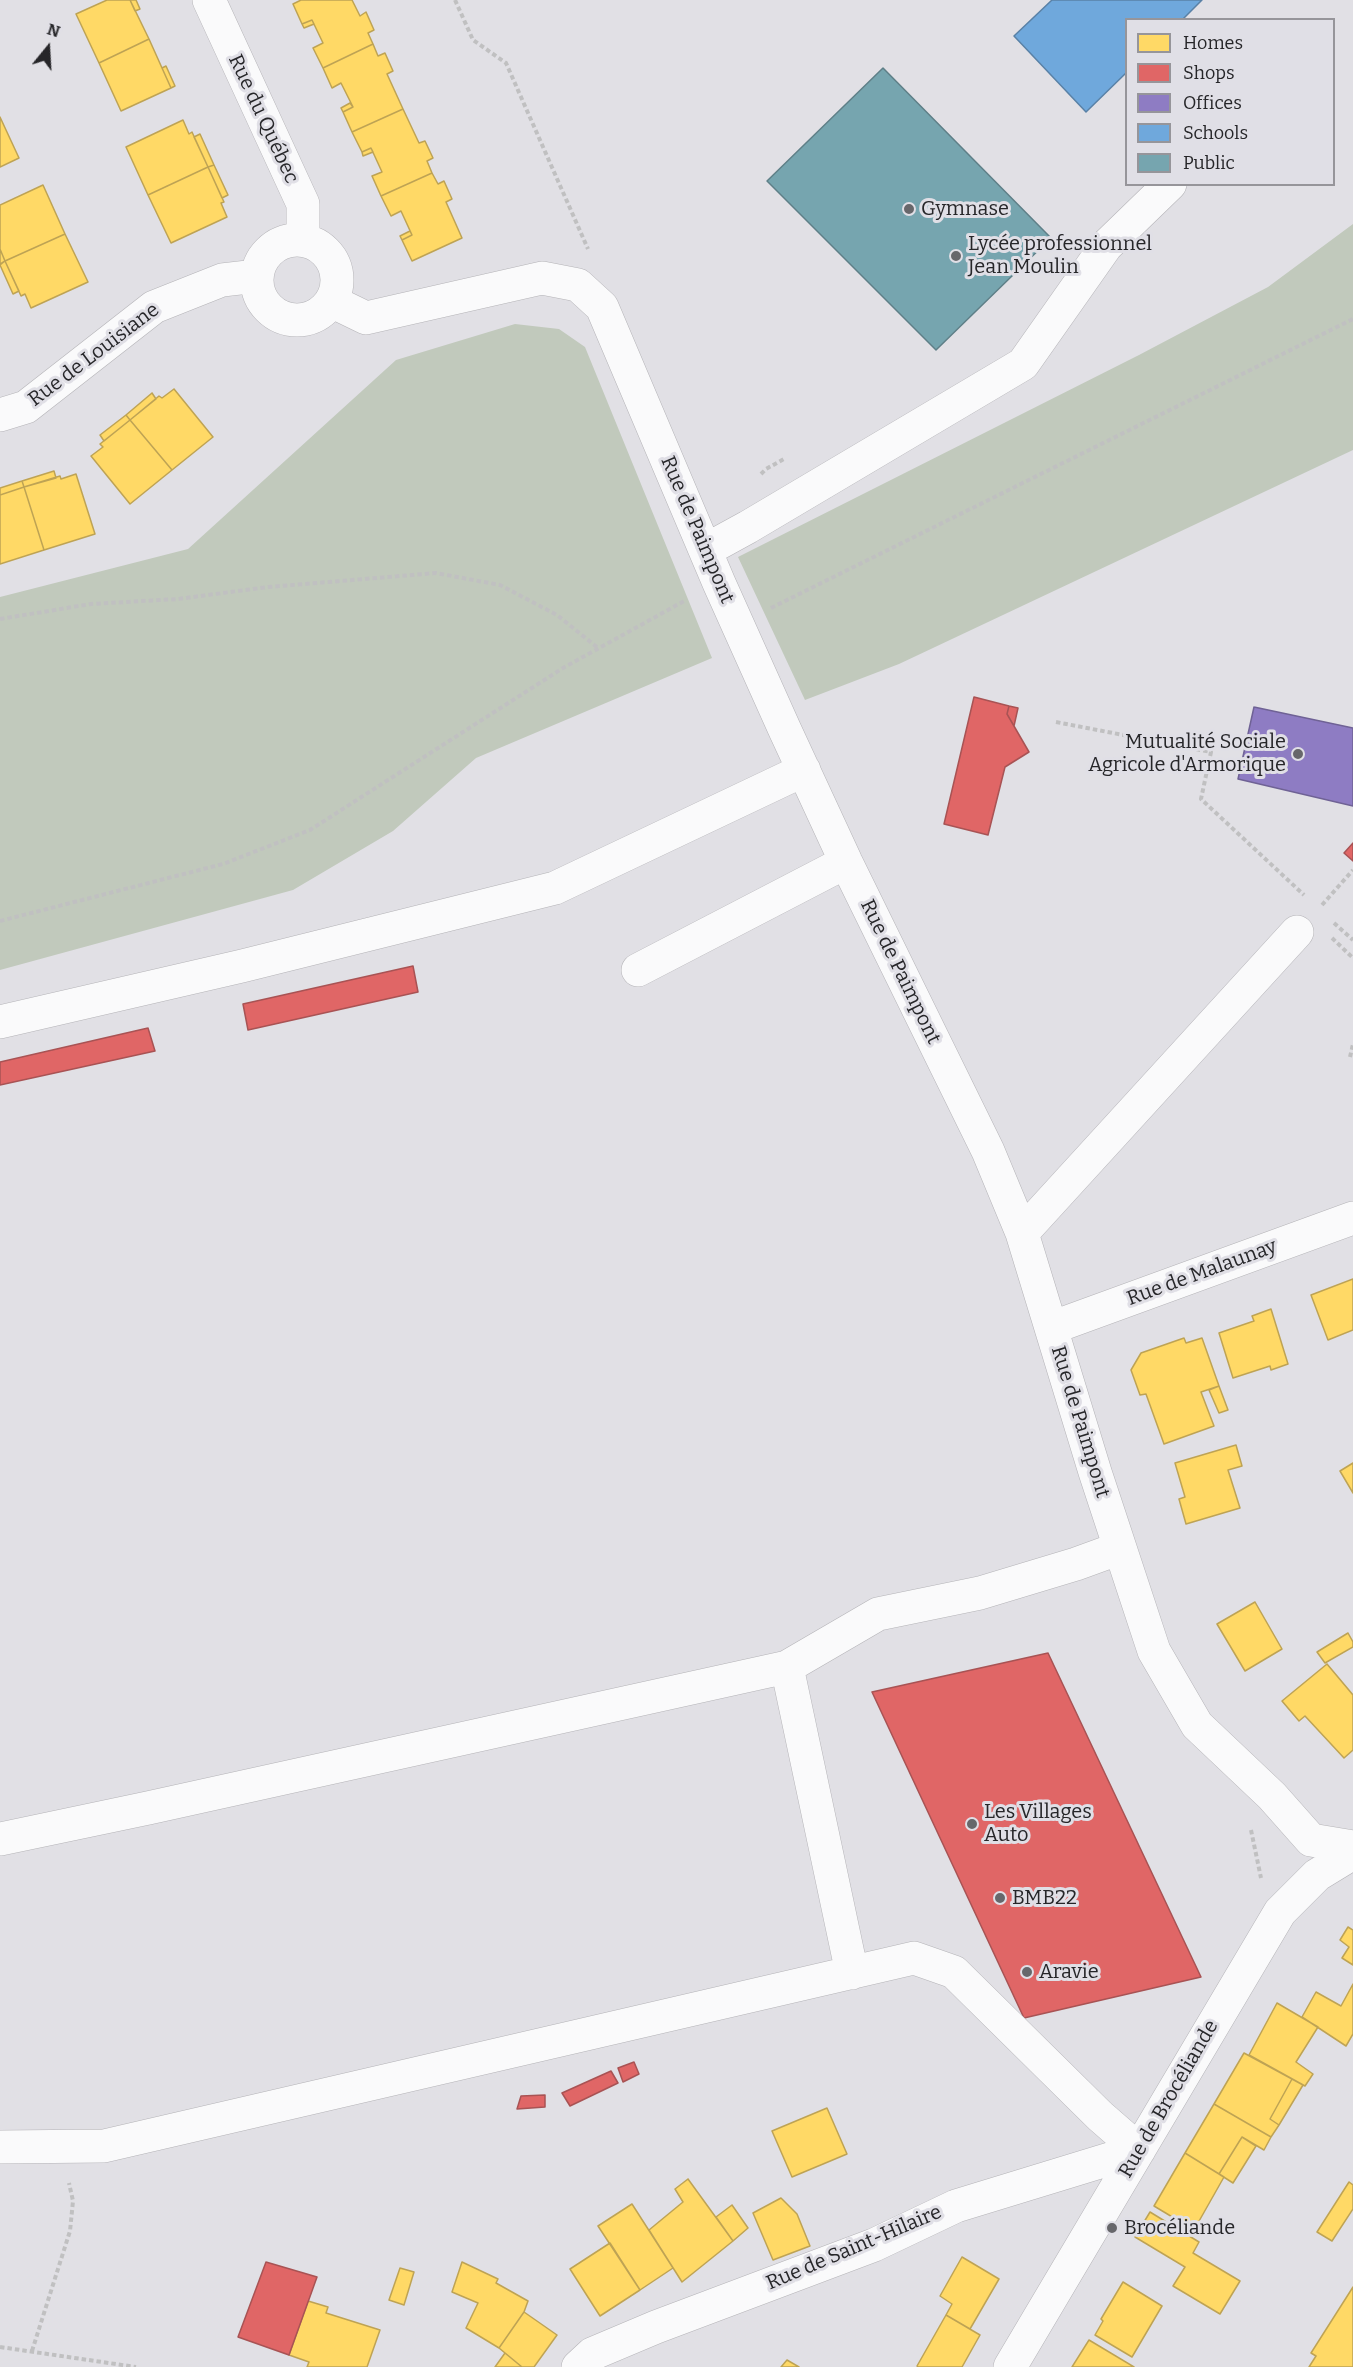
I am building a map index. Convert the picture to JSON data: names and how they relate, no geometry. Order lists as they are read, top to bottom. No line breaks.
{"streets":{"street":["Rue du Québec","Rue de Louisiane","Rue de Paimpont","Rue de Malaunay","Rue de Brocéliande","Rue de Saint-Hilaire"]},"crossings":[["Rue du Québec","Rue de Louisiane"],["Rue du Québec","Rue de Paimpont"],["Rue de Louisiane","Rue de Paimpont"],["Rue de Paimpont","Rue de Malaunay"],["Rue de Brocéliande","Rue de Saint-Hilaire"]],"places":["Gymnase","Lycée professionnel Jean Moulin","Mutualité Sociale Agricole d'Armorique","Les Villages Auto","BMB22","Aravie","Brocéliande"],"legend":["Homes","Shops","Offices","Schools","Public"],"north":"top"}
